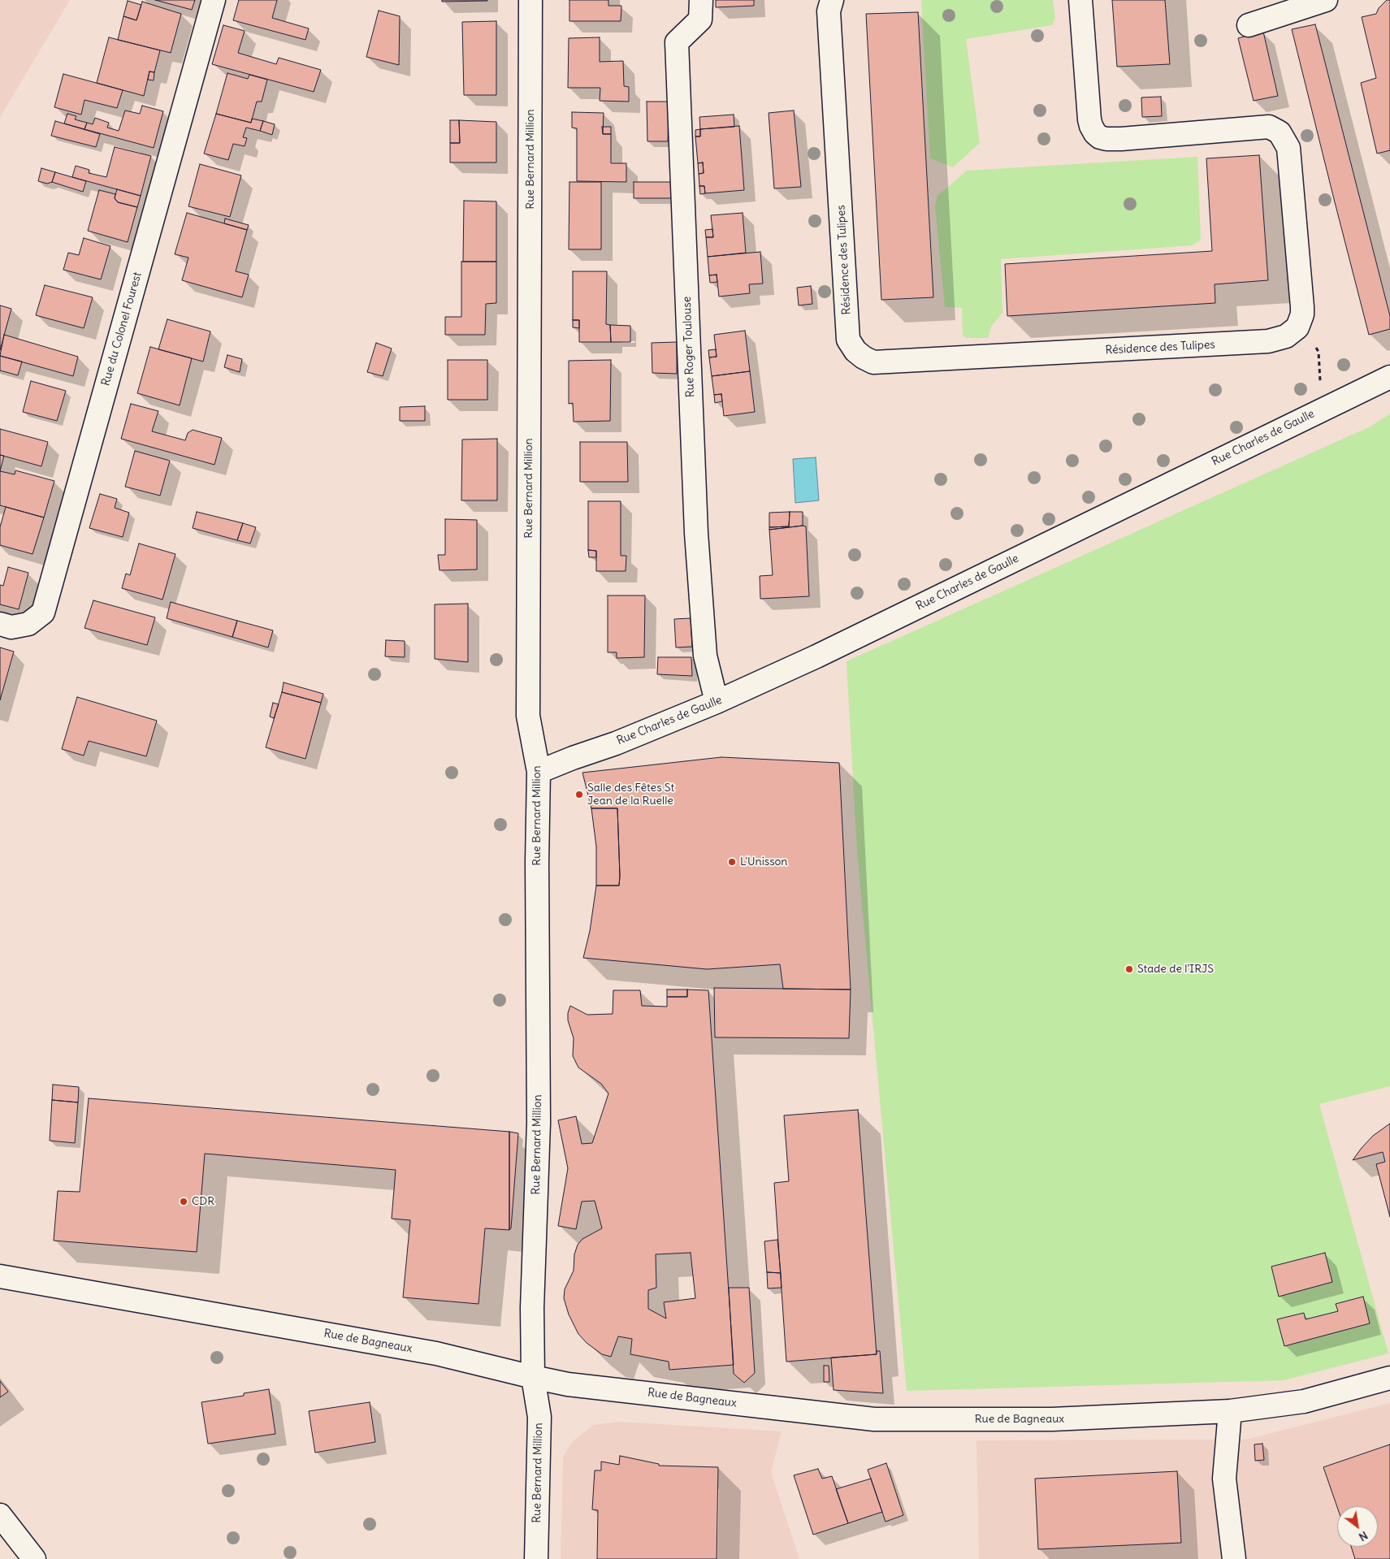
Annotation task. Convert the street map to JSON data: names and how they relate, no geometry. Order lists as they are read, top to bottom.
{
  "streets": {
    "street": [
      "Rue Bernard Million",
      "Résidence des Tulipes",
      "Rue du Colonel Fourest",
      "Rue Roger Toulouse",
      "Rue Charles de Gaulle",
      "Rue de Bagneaux"
    ]
  },
  "crossings": [
    ["Rue Bernard Million", "Rue Charles de Gaulle"],
    ["Rue Bernard Million", "Rue de Bagneaux"],
    ["Rue Roger Toulouse", "Rue Charles de Gaulle"]
  ],
  "places": [
    "Salle des Fêtes St Jean de la Ruelle",
    "L'Unisson",
    "Stade de l'IRJS",
    "CDR"
  ],
  "north": "bottom right"
}
